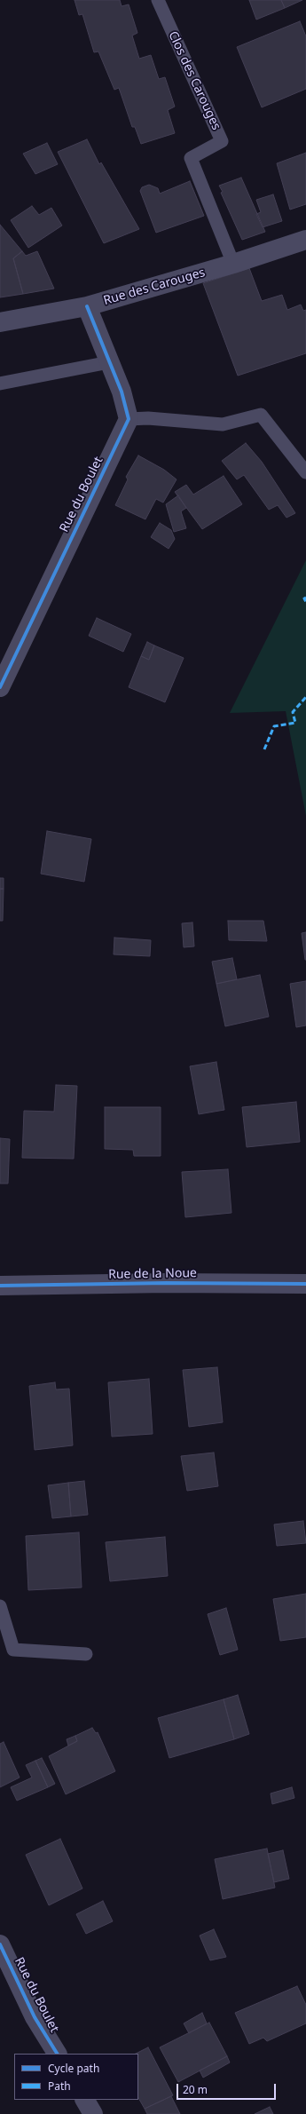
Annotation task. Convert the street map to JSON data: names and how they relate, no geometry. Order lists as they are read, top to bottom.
{
  "streets": {
    "street": ["Rue des Carouges", "Rue du Boulet", "Rue de la Noue"],
    "lane": ["Clos des Carouges"]
  },
  "crossings": [
    ["Clos des Carouges", "Rue des Carouges"]
  ],
  "legend": ["Cycle path", "Path"],
  "scale_bar": "20 m"
}
